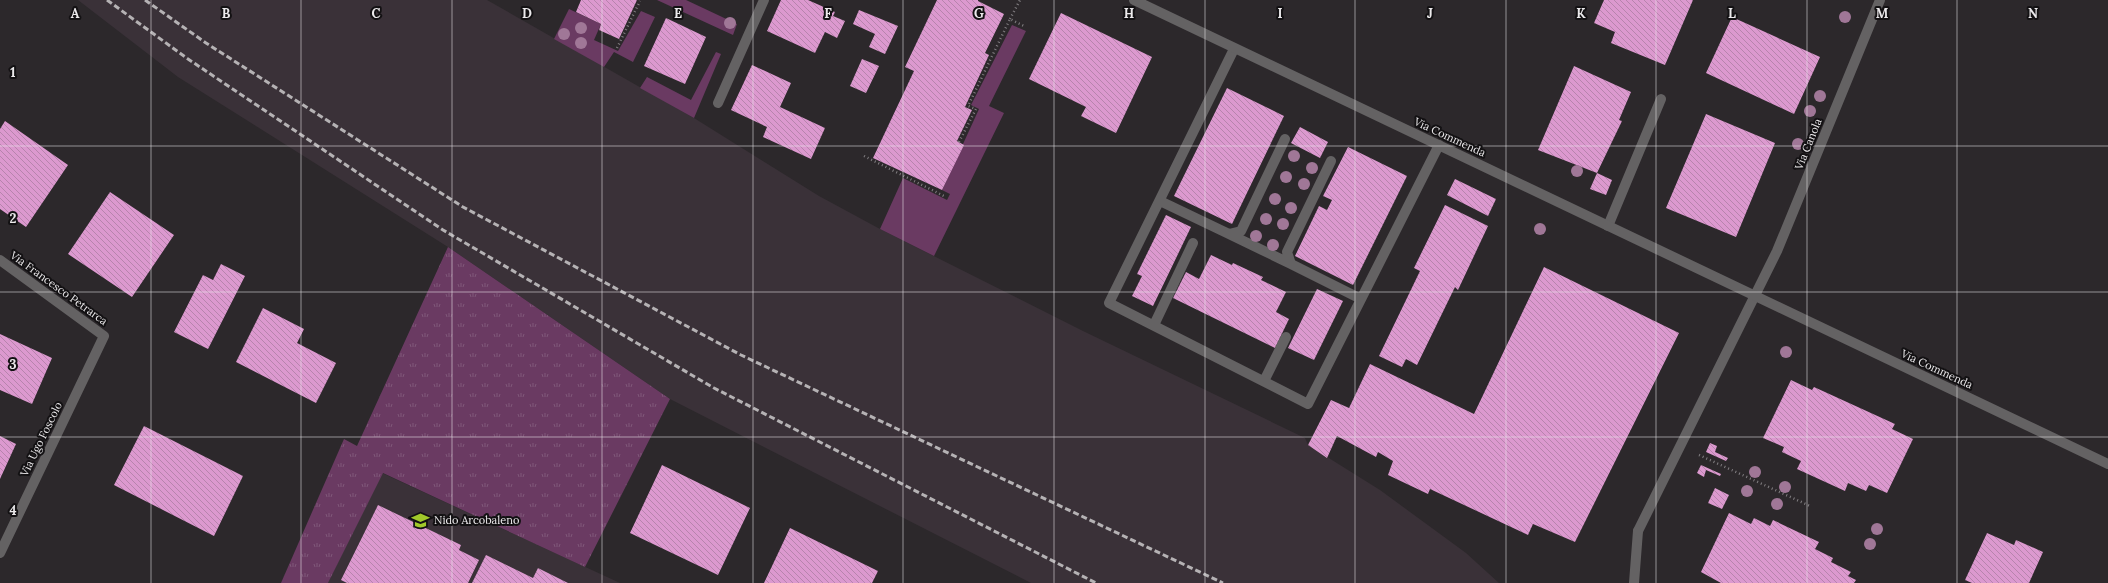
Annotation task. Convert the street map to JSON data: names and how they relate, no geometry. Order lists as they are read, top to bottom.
{
  "streets": {
    "street": [
      "Via Commenda",
      "Via Canola",
      "Via Francesco Petrarca",
      "Via Ugo Foscolo"
    ]
  },
  "crossings": [
    ["Via Commenda", "Via Canola"],
    ["Via Francesco Petrarca", "Via Ugo Foscolo"]
  ],
  "places": {
    "school or university": ["Nido Arcobaleno"]
  },
  "grid": {
    "columns": [
      "A",
      "B",
      "C",
      "D",
      "E",
      "F",
      "G",
      "H",
      "I",
      "J",
      "K",
      "L",
      "M",
      "N"
    ],
    "rows": [
      "1",
      "2",
      "3",
      "4"
    ]
  }
}
